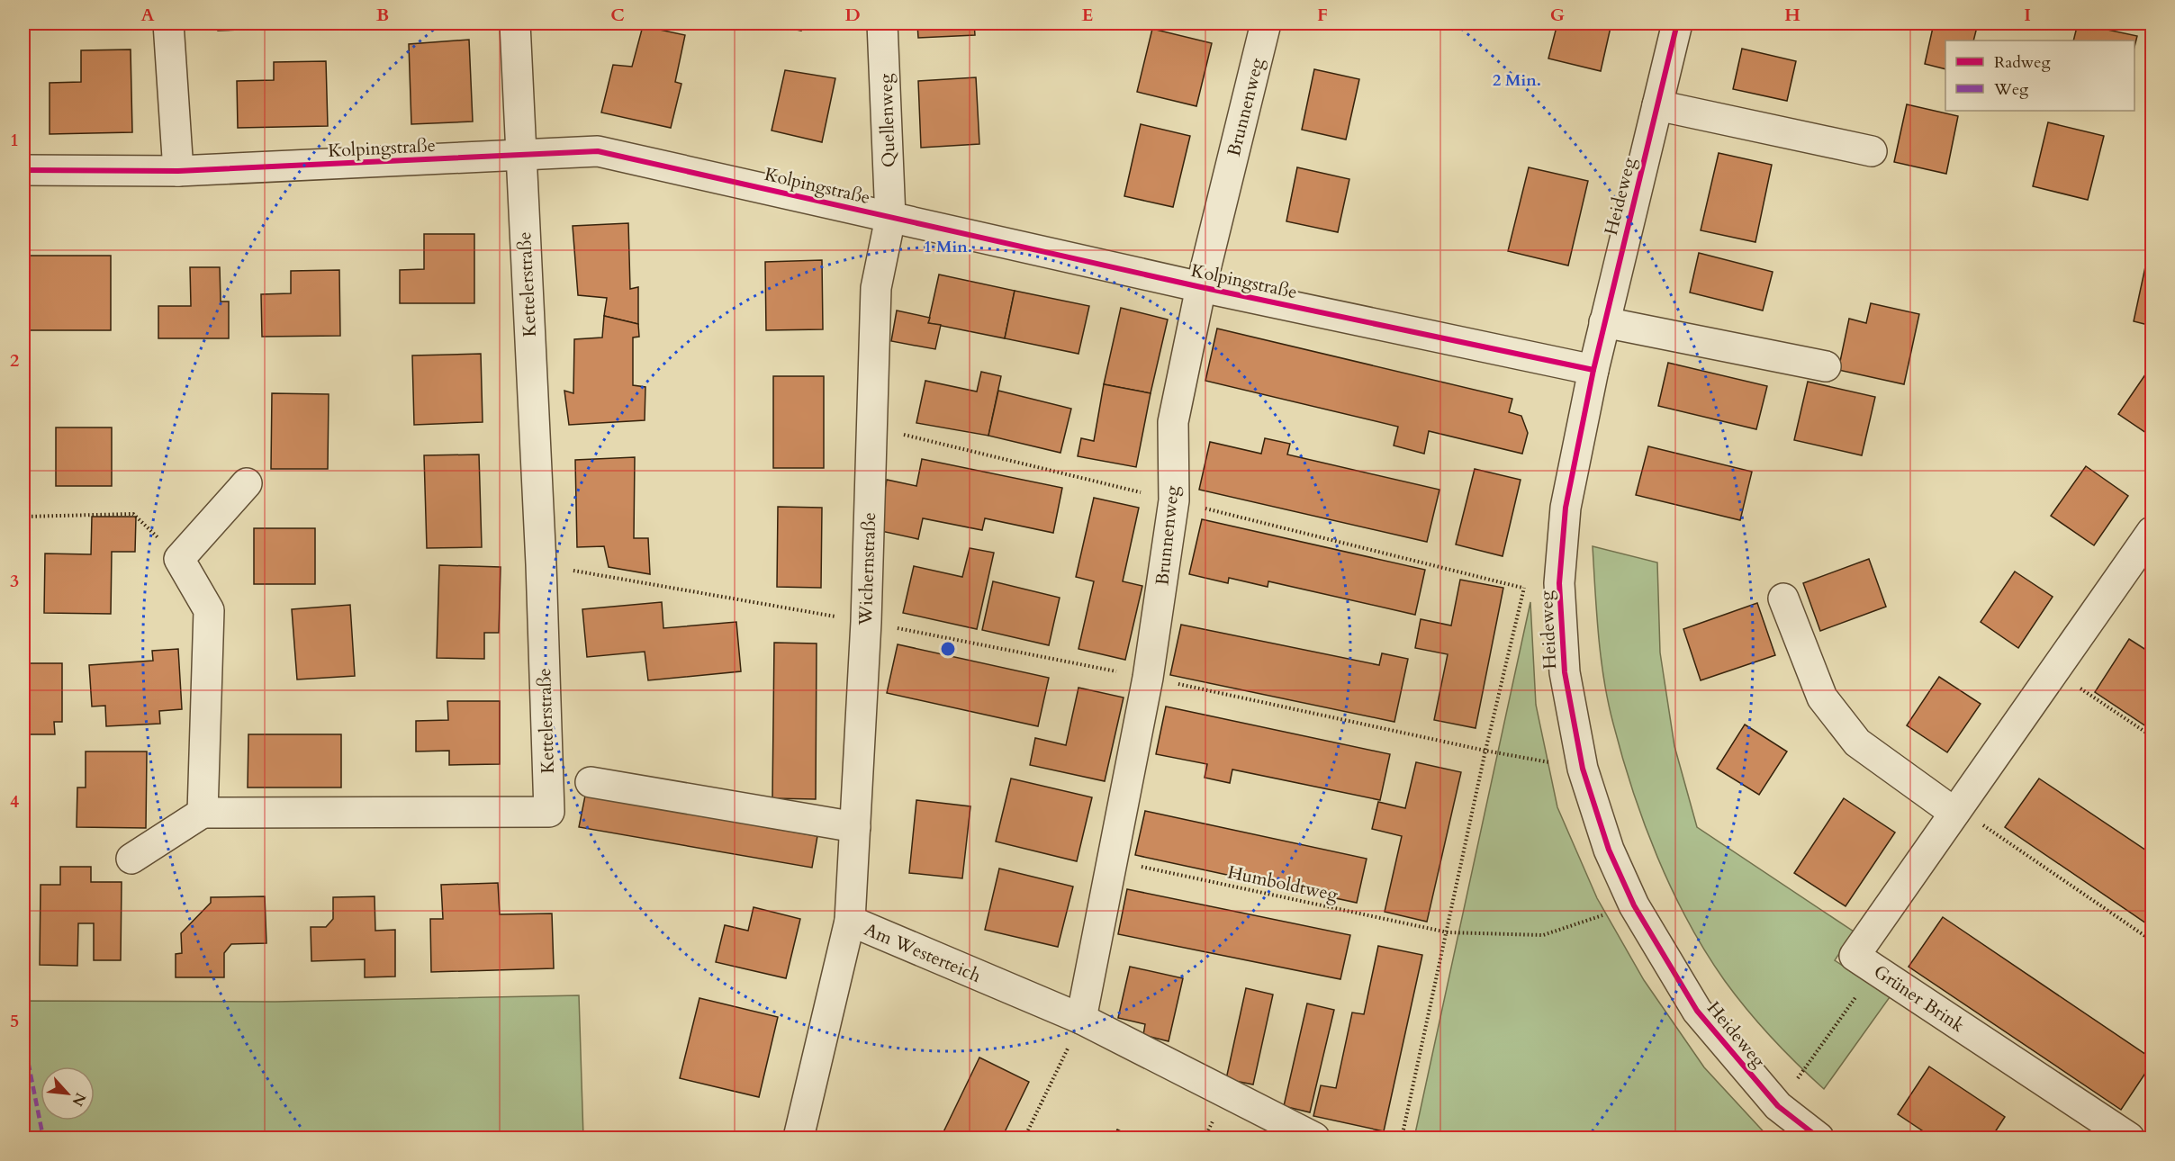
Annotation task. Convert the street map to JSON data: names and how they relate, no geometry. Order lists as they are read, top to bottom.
{
  "streets": {
    "street": [
      "Brunnenweg",
      "Quellenweg",
      "Kolpingstraße",
      "Heideweg",
      "Kettelerstraße",
      "Wichernstraße",
      "Am Westerteich",
      "Grüner Brink"
    ],
    "path": ["Humboldtweg"]
  },
  "crossings": [
    ["Brunnenweg", "Kolpingstraße"],
    ["Brunnenweg", "Humboldtweg"],
    ["Brunnenweg", "Am Westerteich"],
    ["Quellenweg", "Kolpingstraße"],
    ["Quellenweg", "Wichernstraße"],
    ["Kolpingstraße", "Heideweg"],
    ["Kolpingstraße", "Kettelerstraße"],
    ["Kolpingstraße", "Wichernstraße"],
    ["Heideweg", "Humboldtweg"],
    ["Wichernstraße", "Am Westerteich"]
  ],
  "legend": ["Radweg", "Weg"],
  "north": "bottom right",
  "grid": {
    "columns": [
      "A",
      "B",
      "C",
      "D",
      "E",
      "F",
      "G",
      "H",
      "I"
    ],
    "rows": [
      "1",
      "2",
      "3",
      "4",
      "5"
    ]
  },
  "rings": ["2 Min.", "1 Min."]
}
